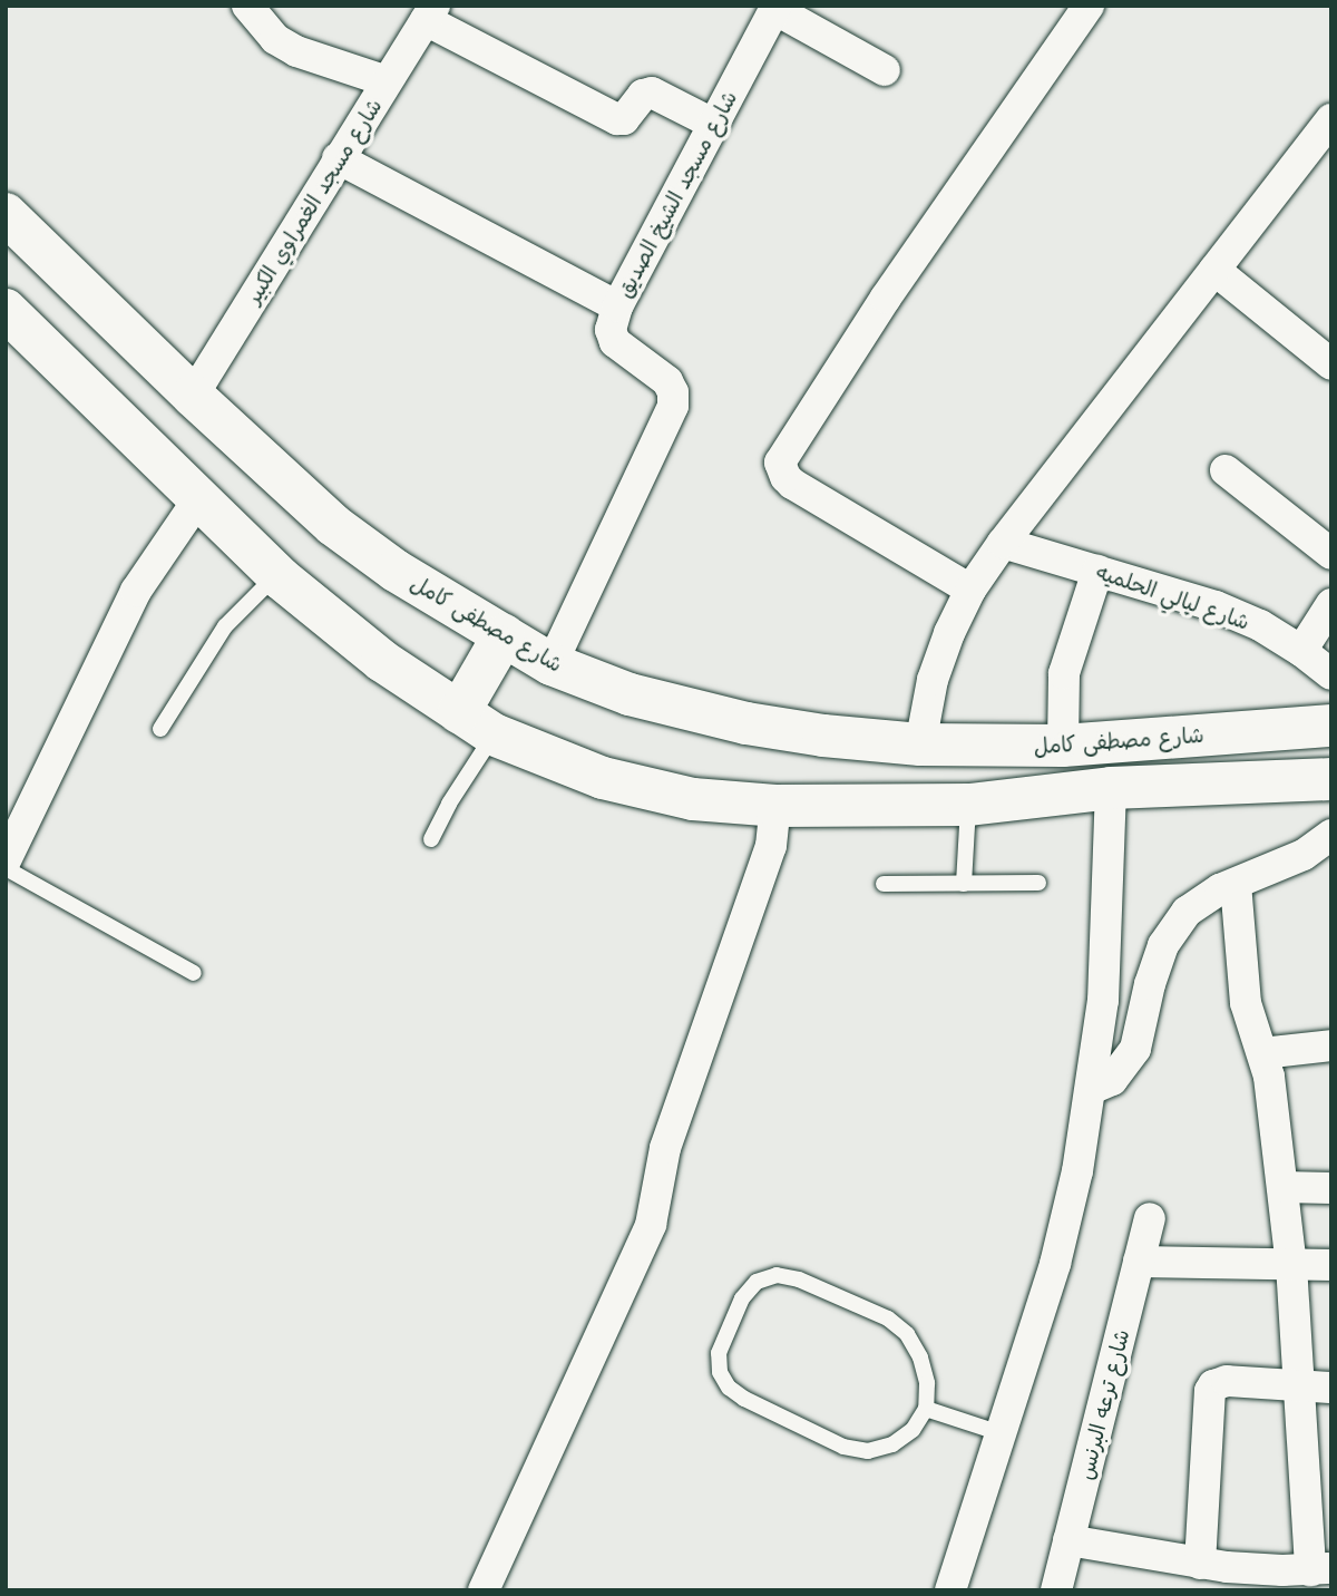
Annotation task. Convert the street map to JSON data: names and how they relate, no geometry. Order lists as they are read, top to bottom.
{
  "streets": {
    "main road": ["شارع مصطفى كامل"],
    "street": [
      "شارع مسجد الشيخ الصديق",
      "شارع مسجد الغمراوي الكبير",
      "شارع ليالي الحلميه",
      "شارع ترعه البرنس"
    ]
  },
  "crossings": [
    ["شارع مسجد الشيخ الصديق", "شارع مصطفى كامل"],
    ["شارع مسجد الغمراوي الكبير", "شارع مصطفى كامل"]
  ]
}
